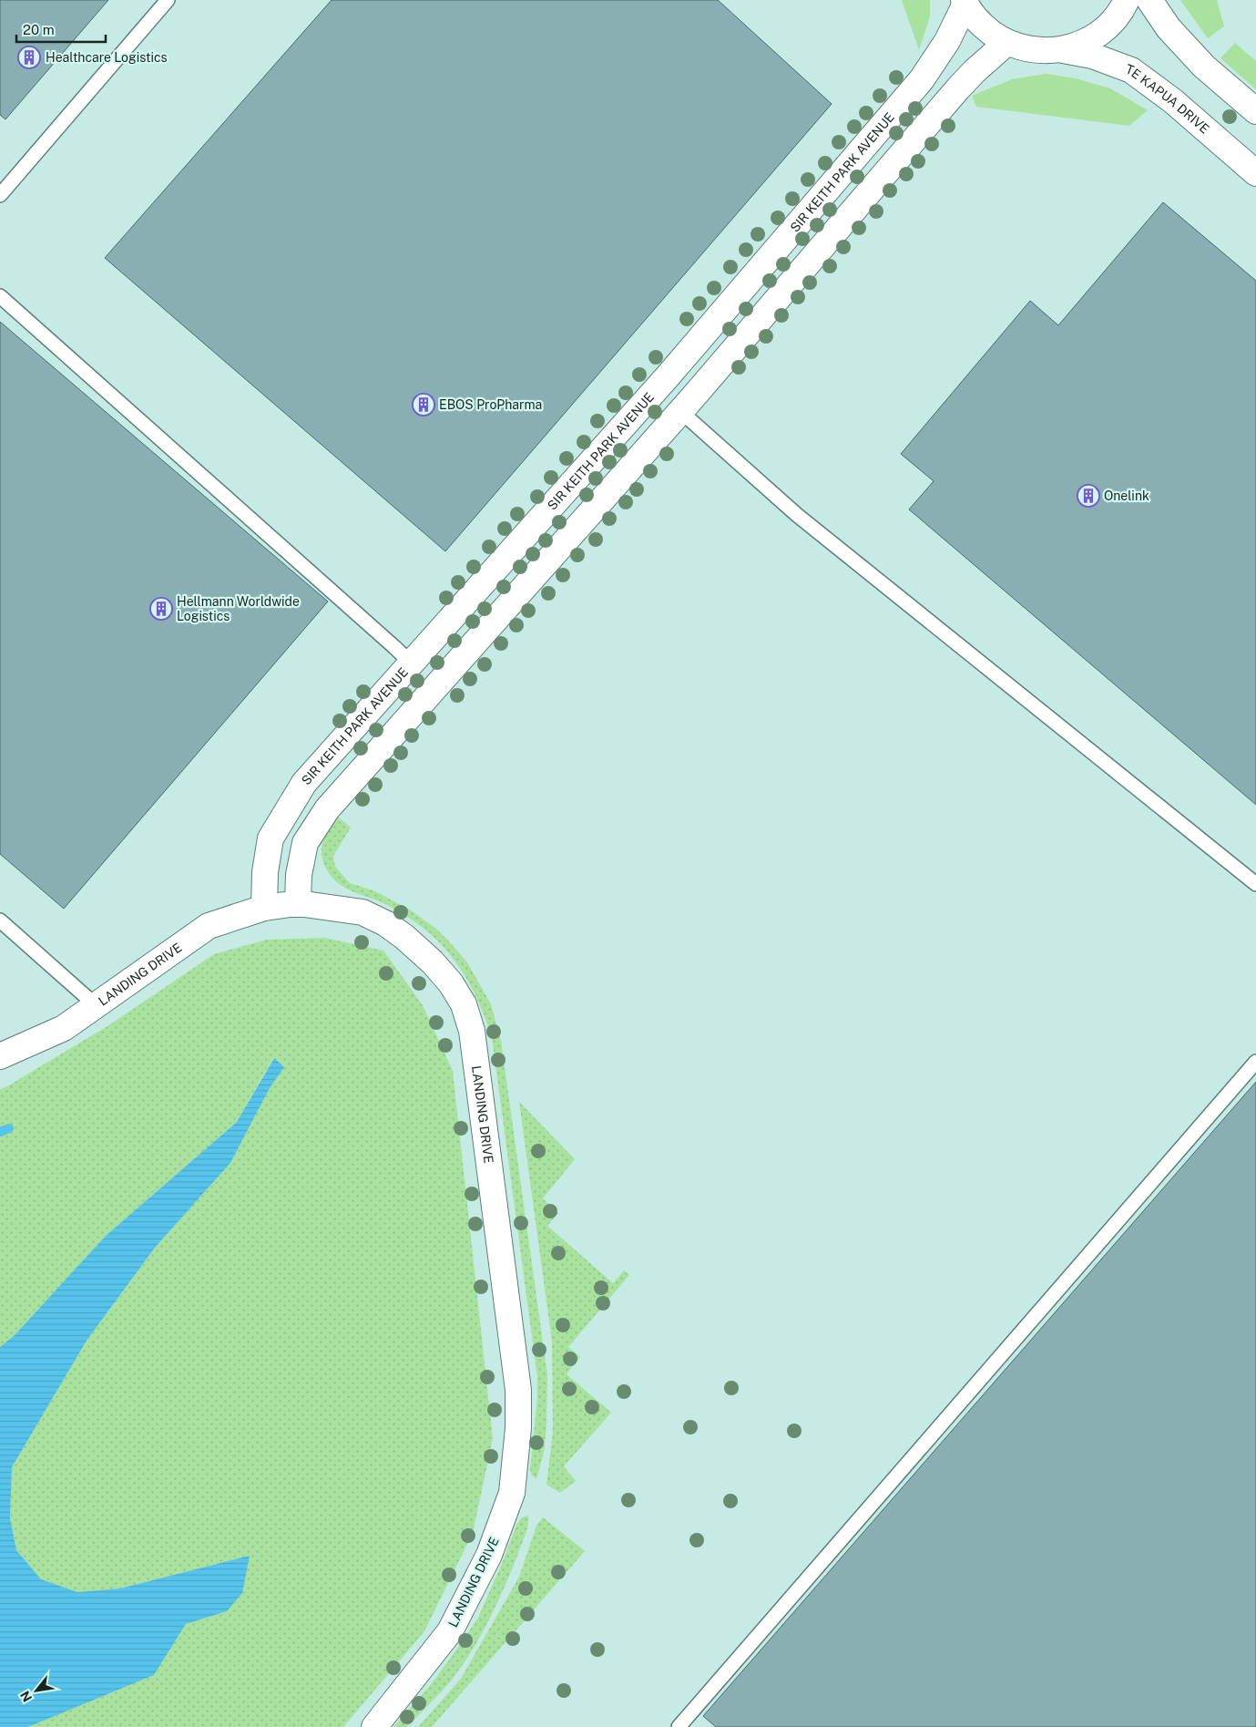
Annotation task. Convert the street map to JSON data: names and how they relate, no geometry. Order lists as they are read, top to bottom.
{
  "streets": {
    "street": ["TE KAPUA DRIVE", "SIR KEITH PARK AVENUE", "LANDING DRIVE"]
  },
  "crossings": [
    ["SIR KEITH PARK AVENUE", "LANDING DRIVE"]
  ],
  "places": {
    "building": [
      "Healthcare Logistics",
      "EBOS ProPharma",
      "Onelink",
      "Hellmann Worldwide Logistics"
    ]
  },
  "scale_bar": "20 m",
  "north": "bottom left"
}
